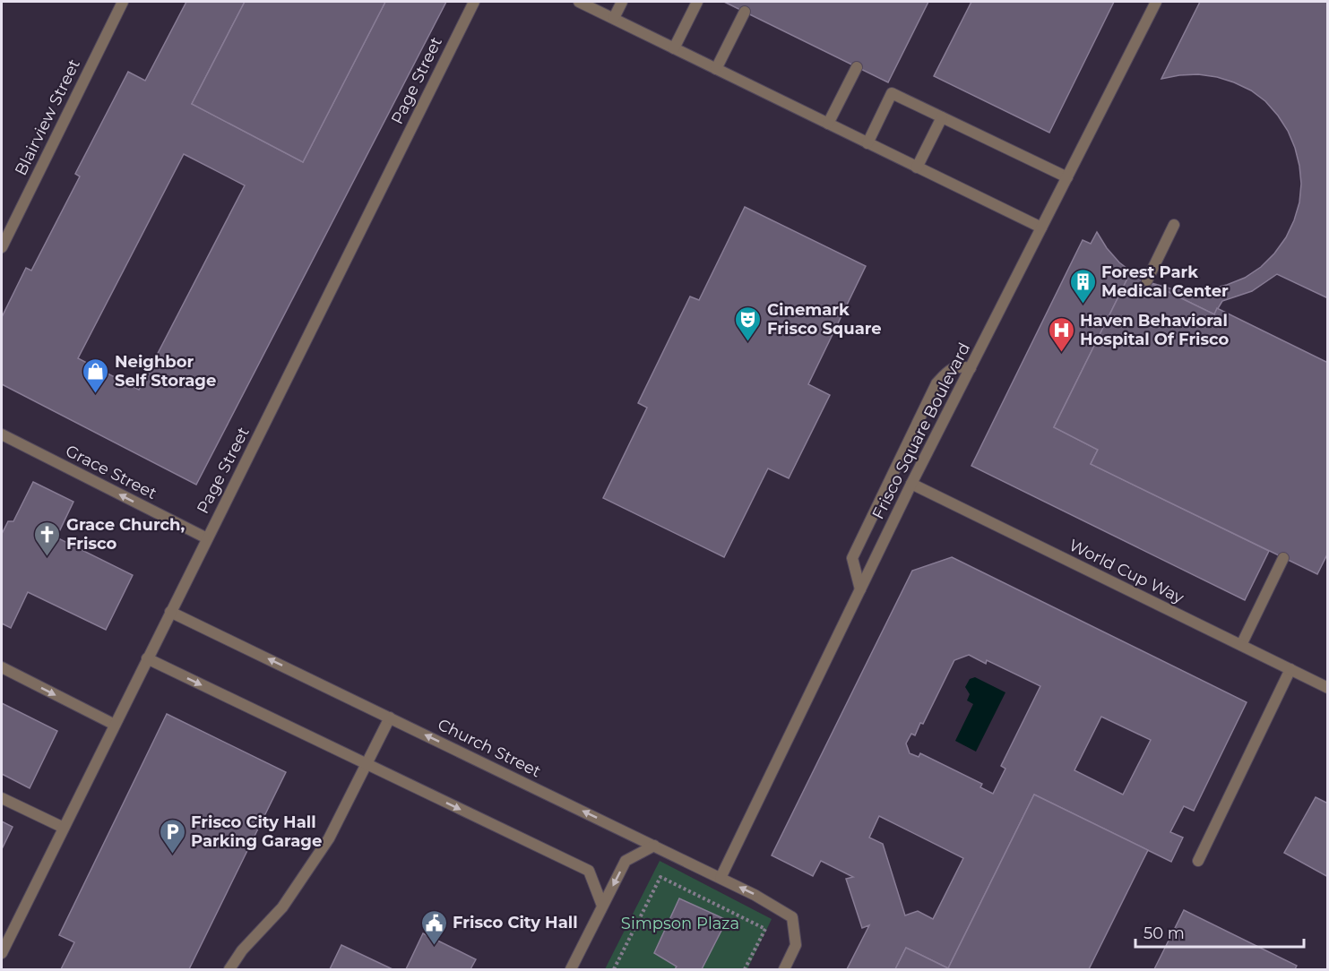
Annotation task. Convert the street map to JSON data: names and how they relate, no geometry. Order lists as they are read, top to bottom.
{
  "streets": {
    "street": [
      "Page Street",
      "Blairview Street",
      "Frisco Square Boulevard",
      "Grace Street",
      "World Cup Way",
      "Church Street"
    ]
  },
  "crossings": [
    ["Page Street", "Grace Street"],
    ["Page Street", "Church Street"],
    ["Frisco Square Boulevard", "World Cup Way"],
    ["Frisco Square Boulevard", "Church Street"]
  ],
  "one_way": ["Grace Street"],
  "parks": ["Simpson Plaza"],
  "places": {
    "building": ["Forest Park Medical Center"],
    "theatre": ["Cinemark Frisco Square"],
    "hospital": ["Haven Behavioral Hospital Of Frisco"],
    "shop": ["Neighbor Self Storage"],
    "church": ["Grace Church, Frisco"],
    "parking": ["Frisco City Hall Parking Garage"],
    "public building": ["Frisco City Hall"]
  },
  "scale_bar": "50 m"
}
